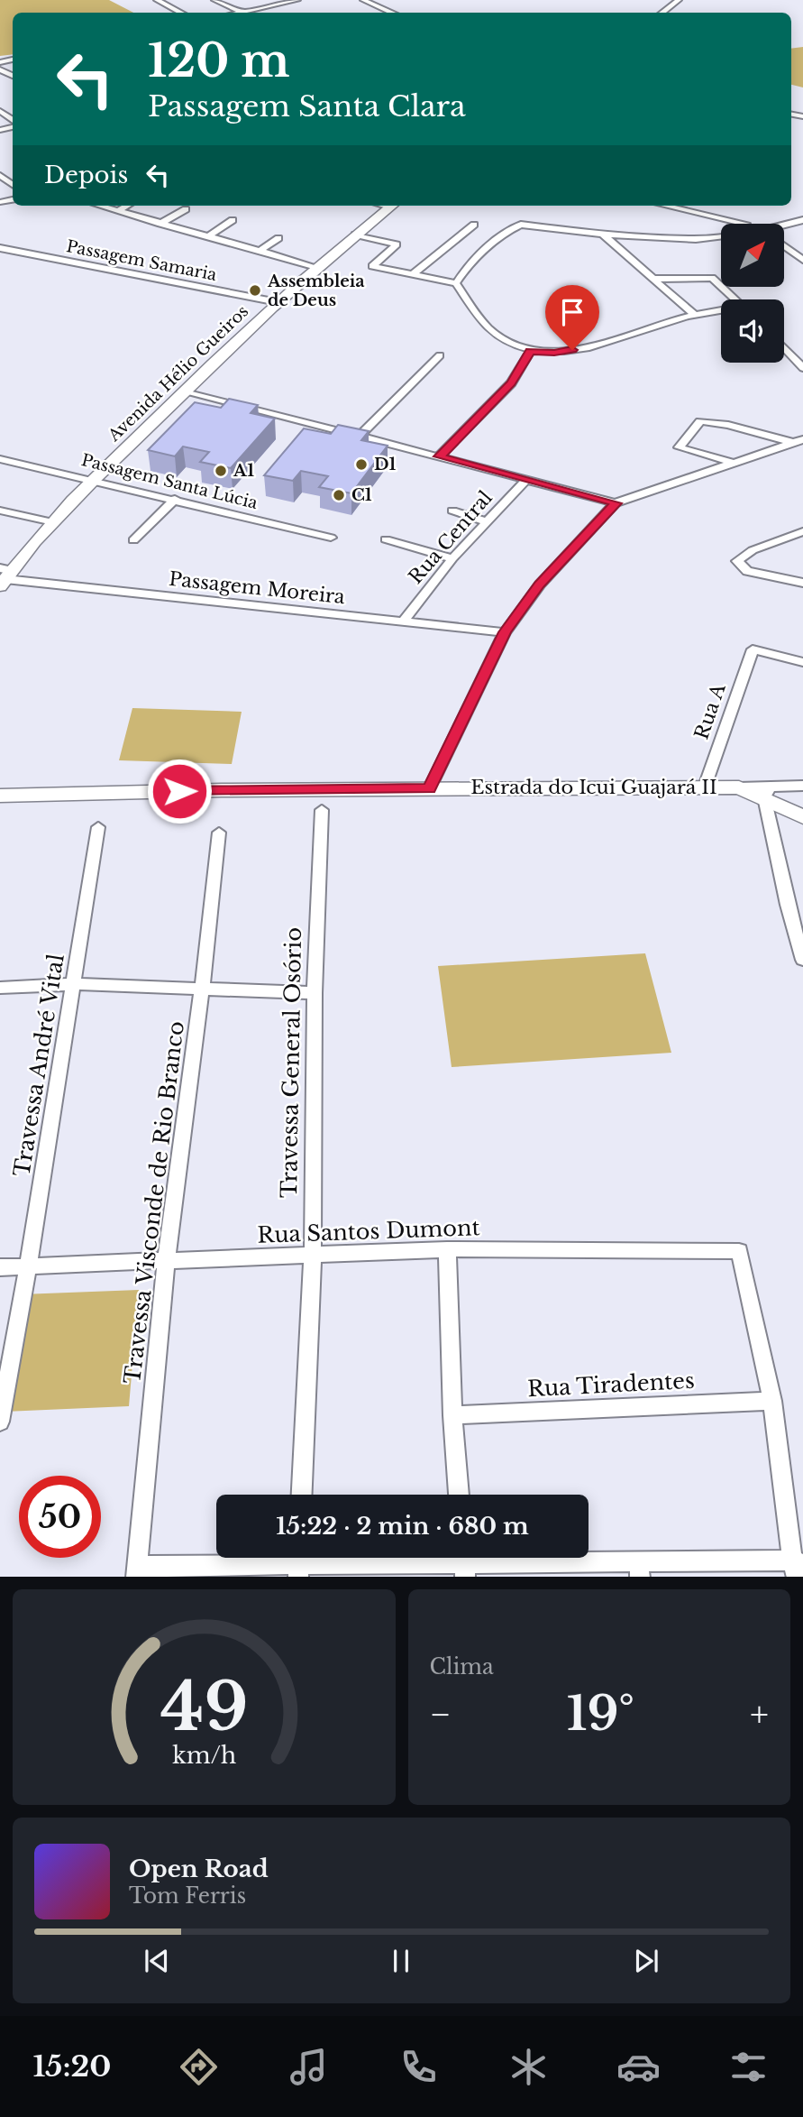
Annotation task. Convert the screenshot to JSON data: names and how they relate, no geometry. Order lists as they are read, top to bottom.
{
  "streets": {
    "main road": ["Avenida Hélio Gueiros", "Estrada do Icui Guajará II"],
    "street": [
      "Passagem Samaria",
      "Passagem Santa Lúcia",
      "Rua Central",
      "Passagem Moreira",
      "Rua A",
      "Travessa General Osório",
      "Travessa André Vital",
      "Travessa Visconde de Rio Branco",
      "Rua Santos Dumont",
      "Rua Tiradentes"
    ]
  },
  "crossings": [
    ["Passagem Samaria", "Avenida Hélio Gueiros"],
    ["Avenida Hélio Gueiros", "Passagem Santa Lúcia"],
    ["Avenida Hélio Gueiros", "Passagem Moreira"],
    ["Rua Central", "Passagem Moreira"],
    ["Rua A", "Estrada do Icui Guajará II"],
    ["Travessa General Osório", "Rua Santos Dumont"],
    ["Travessa André Vital", "Rua Santos Dumont"],
    ["Travessa Visconde de Rio Branco", "Rua Santos Dumont"],
    ["Rua Santos Dumont", "Rua Tiradentes"]
  ],
  "places": [
    "Assembleia de Deus",
    "D1",
    "A1",
    "C1"
  ],
  "north": "top right",
  "page": {
    "turn": ["120 m", "Passagem Santa Clara"],
    "then": "Depois",
    "limit": "50",
    "trip": "15:22 · 2 min · 680 m",
    "tile": "Clima",
    "heat": ["−", "19°", "+"],
    "song": ["Open Road", "Tom Ferris"],
    "tabs": "15:20",
    "gauge": ["49", "km/h"]
  }
}
